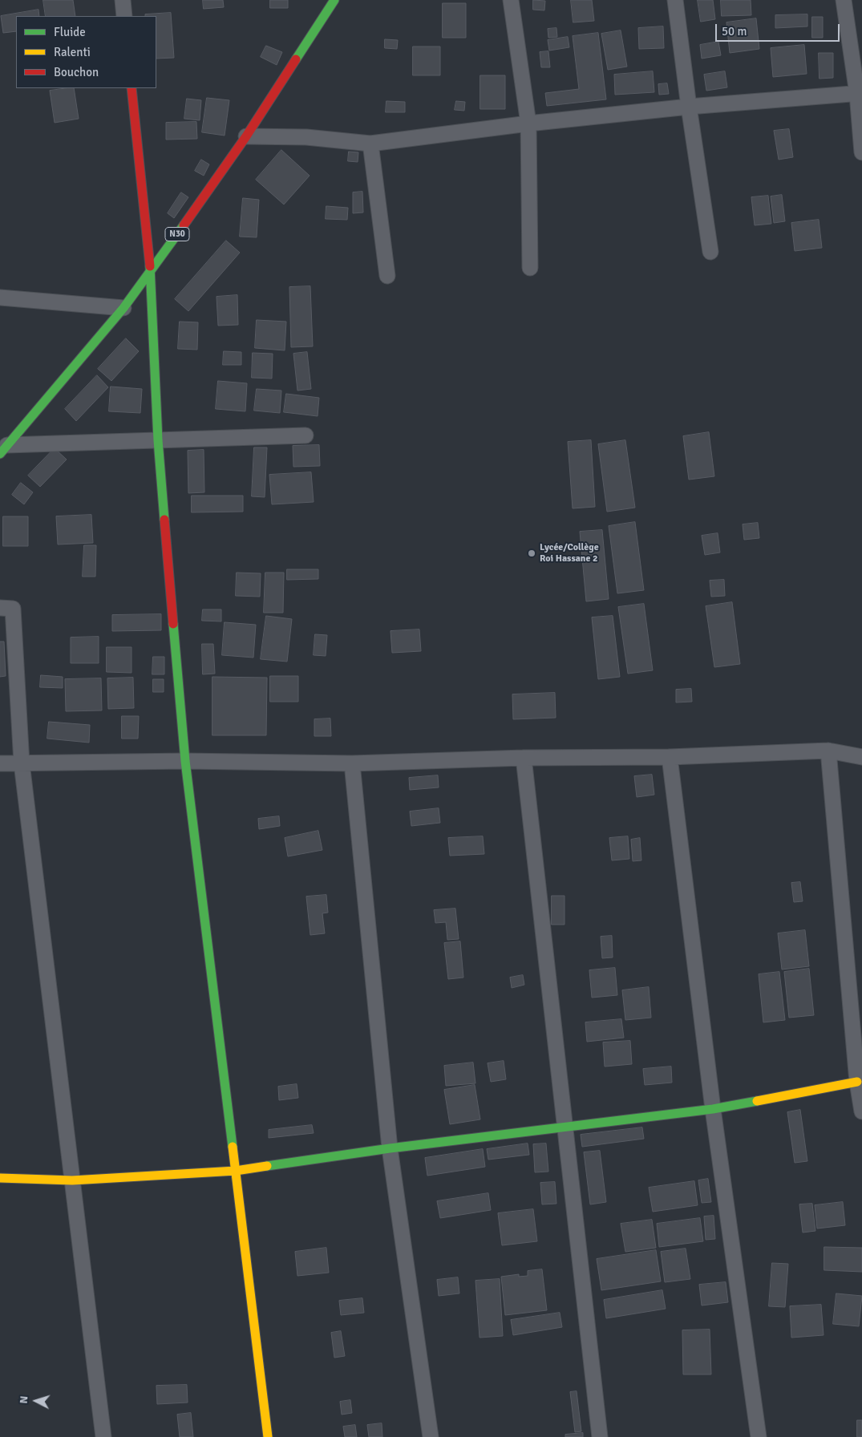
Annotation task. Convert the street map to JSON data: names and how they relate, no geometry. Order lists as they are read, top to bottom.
{
  "streets": {
    "street": ["N30"]
  },
  "places": ["Lycée/Collège Roi Hassane 2"],
  "legend": ["Fluide", "Ralenti", "Bouchon"],
  "scale_bar": "50 m",
  "north": "left"
}
